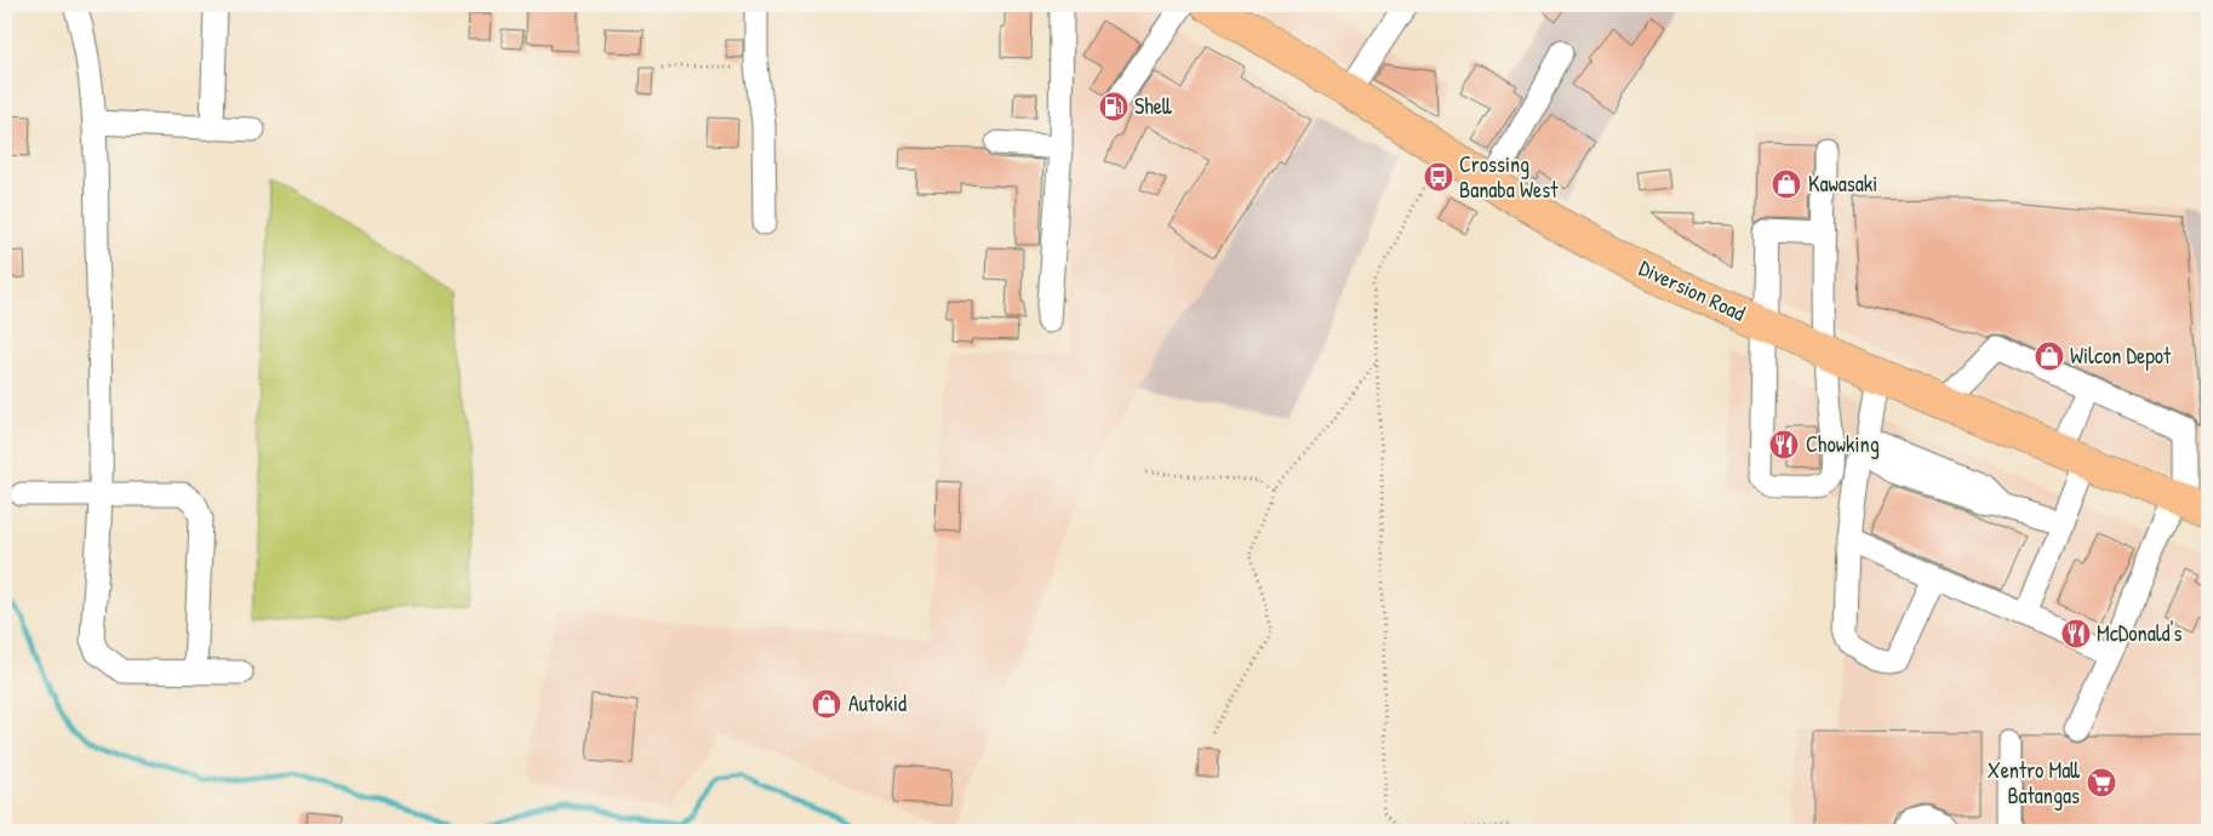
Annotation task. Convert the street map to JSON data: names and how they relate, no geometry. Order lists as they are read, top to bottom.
{
  "streets": {
    "highway": ["Diversion Road"]
  },
  "places": {
    "fuel station": ["Shell"],
    "bus stop": ["Crossing Banaba West"],
    "shop": ["Kawasaki", "Wilcon Depot", "Autokid"],
    "restaurant": ["Chowking", "McDonald's"],
    "supermarket": ["Xentro Mall Batangas"]
  }
}
